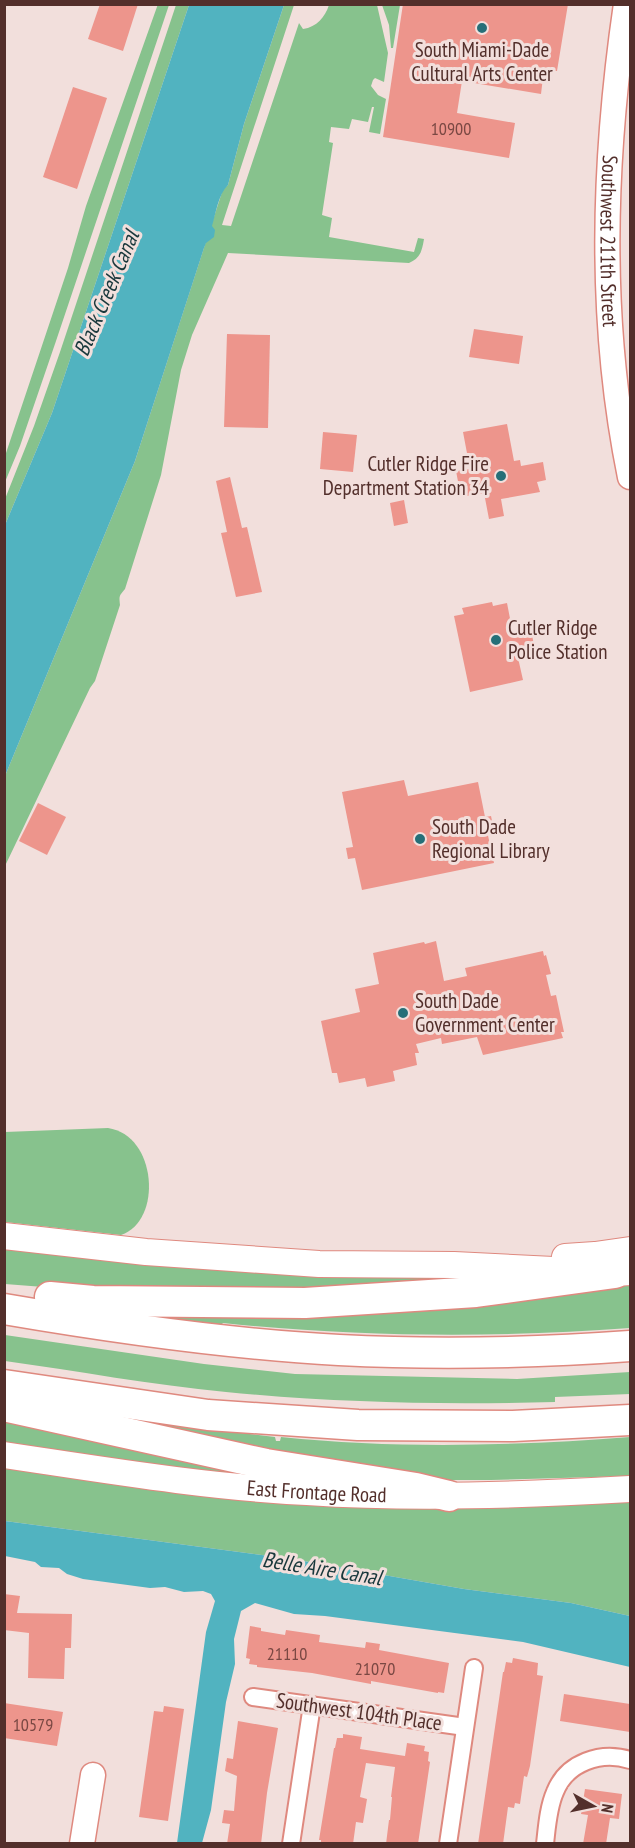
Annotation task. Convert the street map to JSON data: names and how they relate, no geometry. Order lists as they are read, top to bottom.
{
  "streets": {
    "main road": ["Southwest 211th Street", "East Frontage Road"],
    "street": ["Southwest 104th Place"]
  },
  "water": ["Black Creek Canal", "Belle Aire Canal"],
  "places": [
    "South Miami-Dade Cultural Arts Center",
    "Cutler Ridge Fire Department Station 34",
    "Cutler Ridge Police Station",
    "South Dade Regional Library",
    "South Dade Government Center"
  ],
  "house_numbers": [
    "10900",
    "21110",
    "21070",
    "10579"
  ],
  "north": "right"
}
